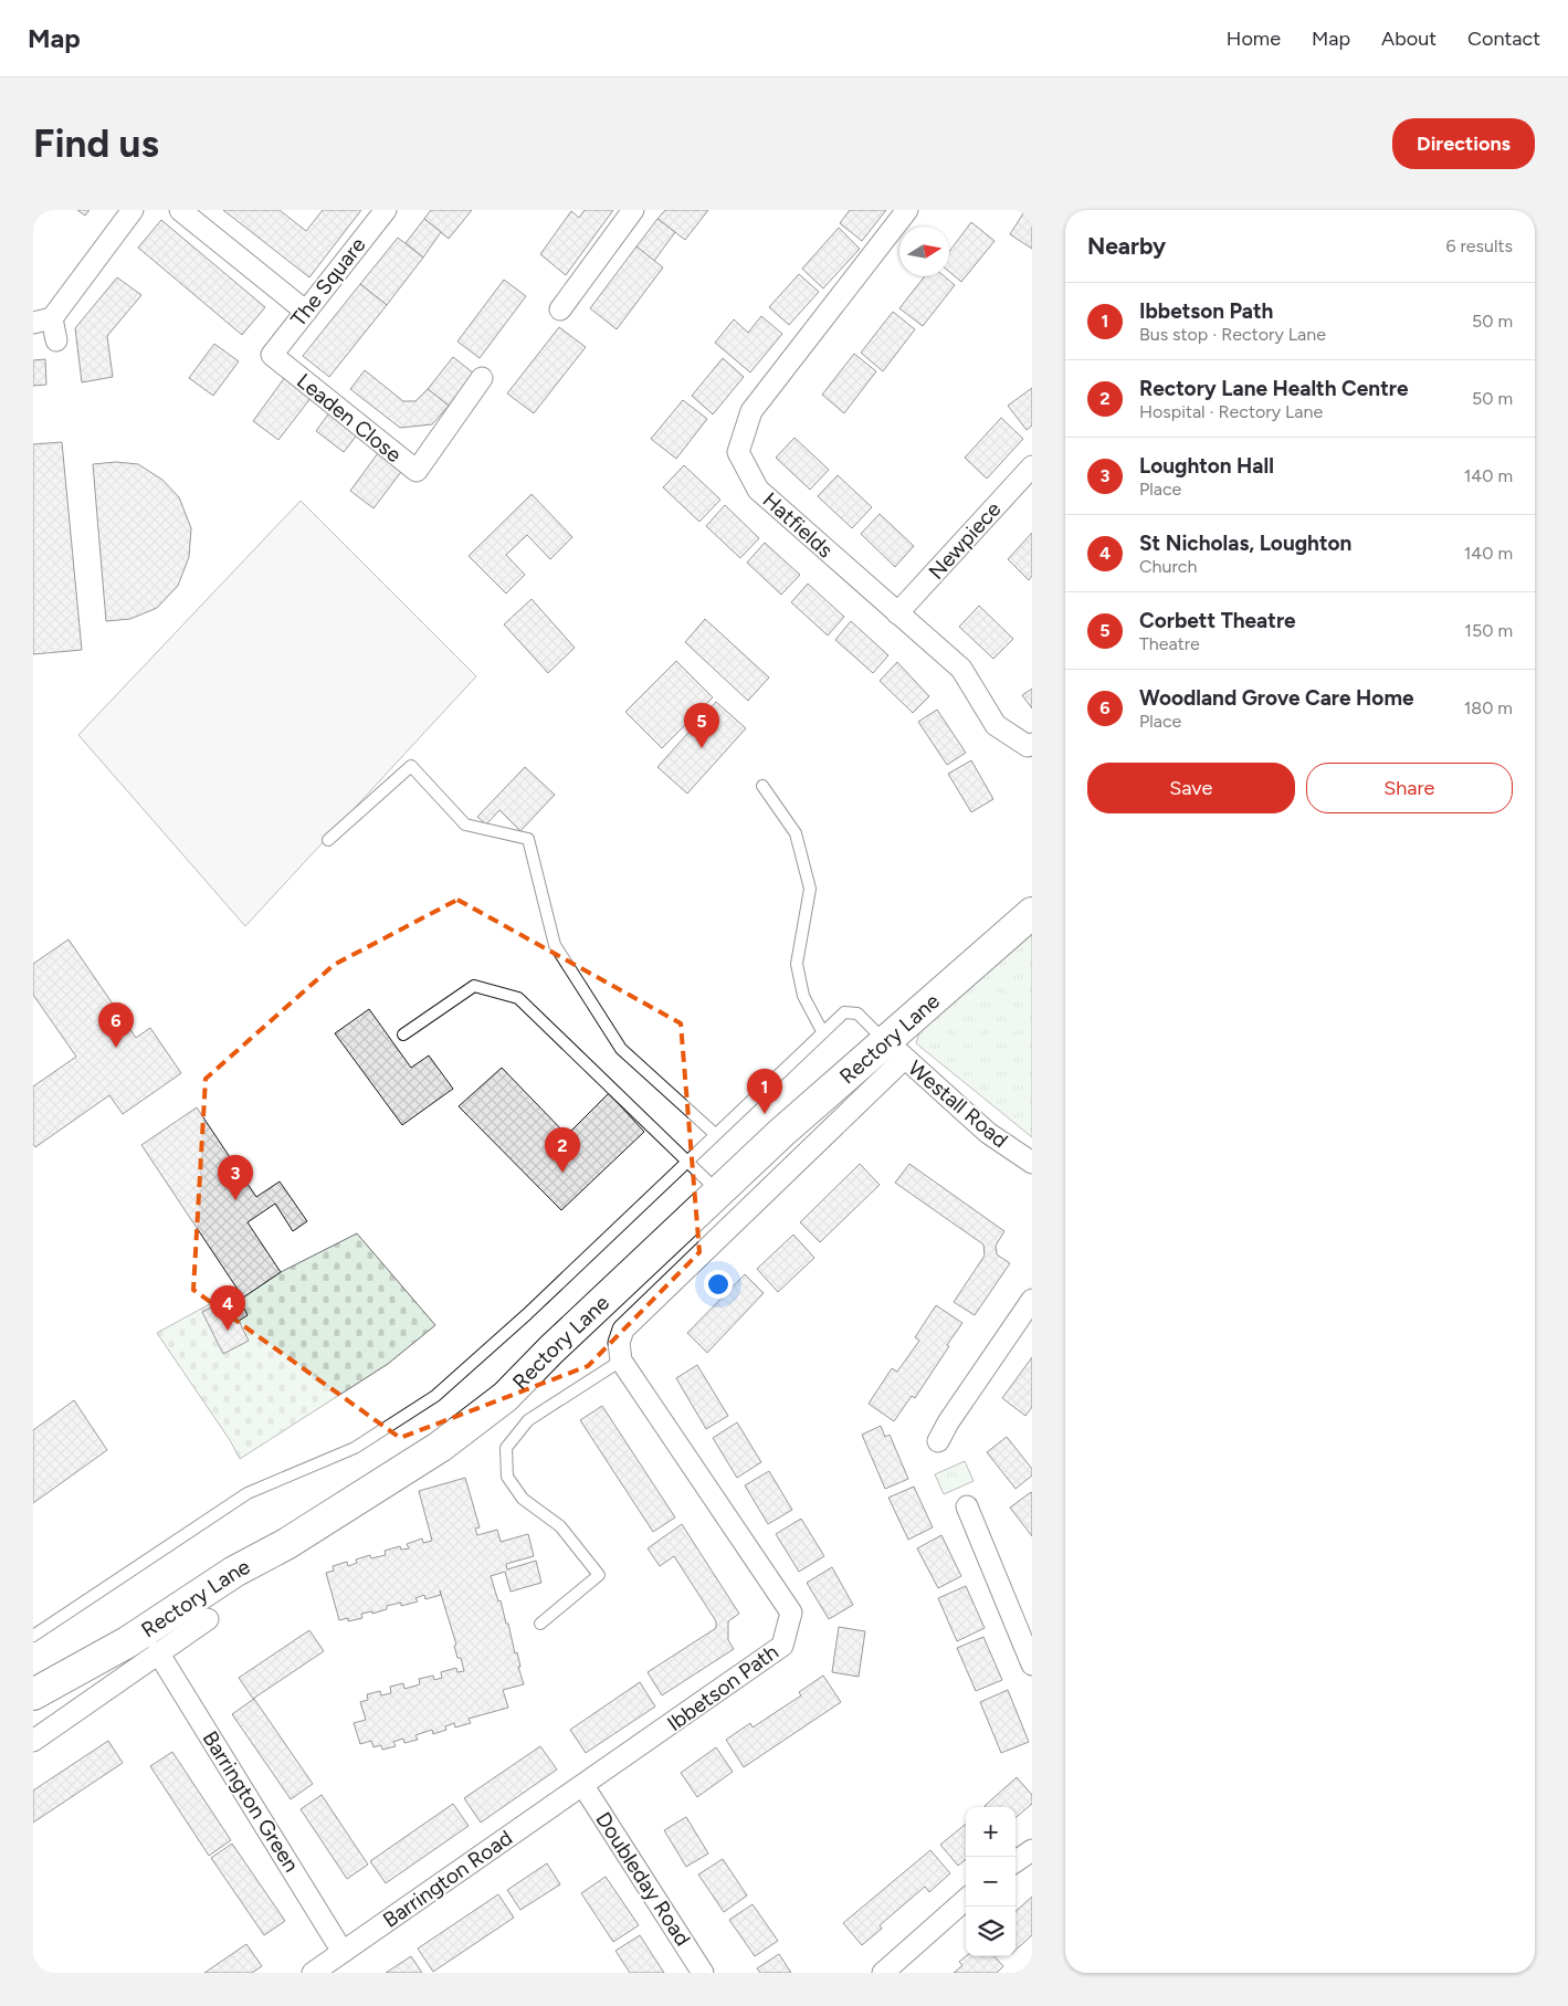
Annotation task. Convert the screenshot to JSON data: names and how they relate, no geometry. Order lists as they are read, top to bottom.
{
  "streets": {
    "main road": ["Rectory Lane"],
    "street": [
      "The Square",
      "Leaden Close",
      "Hatfields",
      "Newpiece",
      "Westall Road",
      "Ibbetson Path",
      "Barrington Green",
      "Barrington Road",
      "Doubleday Road"
    ]
  },
  "crossings": [
    ["The Square", "Leaden Close"],
    ["Hatfields", "Newpiece"],
    ["Rectory Lane", "Westall Road"],
    ["Ibbetson Path", "Barrington Road"],
    ["Ibbetson Path", "Doubleday Road"],
    ["Barrington Green", "Barrington Road"],
    ["Barrington Road", "Doubleday Road"]
  ],
  "north": "right",
  "page": {
    "header": "Map",
    "nav": [
      "Home",
      "Map",
      "About",
      "Contact"
    ],
    "buttons": [
      "Directions",
      ["Save", "Share"]
    ],
    "title": "Find us",
    "heading": ["Nearby", "6 results"],
    "list": [
      {
        "mark": "1",
        "name": "Ibbetson Path",
        "note": "Bus stop · Rectory Lane",
        "value": "50 m"
      },
      {
        "mark": "2",
        "name": "Rectory Lane Health Centre",
        "note": "Hospital · Rectory Lane",
        "value": "50 m"
      },
      {
        "mark": "3",
        "name": "Loughton Hall",
        "note": "Place",
        "value": "140 m"
      },
      {
        "mark": "4",
        "name": "St Nicholas, Loughton",
        "note": "Church",
        "value": "140 m"
      },
      {
        "mark": "5",
        "name": "Corbett Theatre",
        "note": "Theatre",
        "value": "150 m"
      },
      {
        "mark": "6",
        "name": "Woodland Grove Care Home",
        "note": "Place",
        "value": "180 m"
      }
    ],
    "pins": [
      "5",
      "6",
      "1",
      "2",
      "3",
      "4"
    ],
    "map_buttons": ["+", "−"]
  }
}
